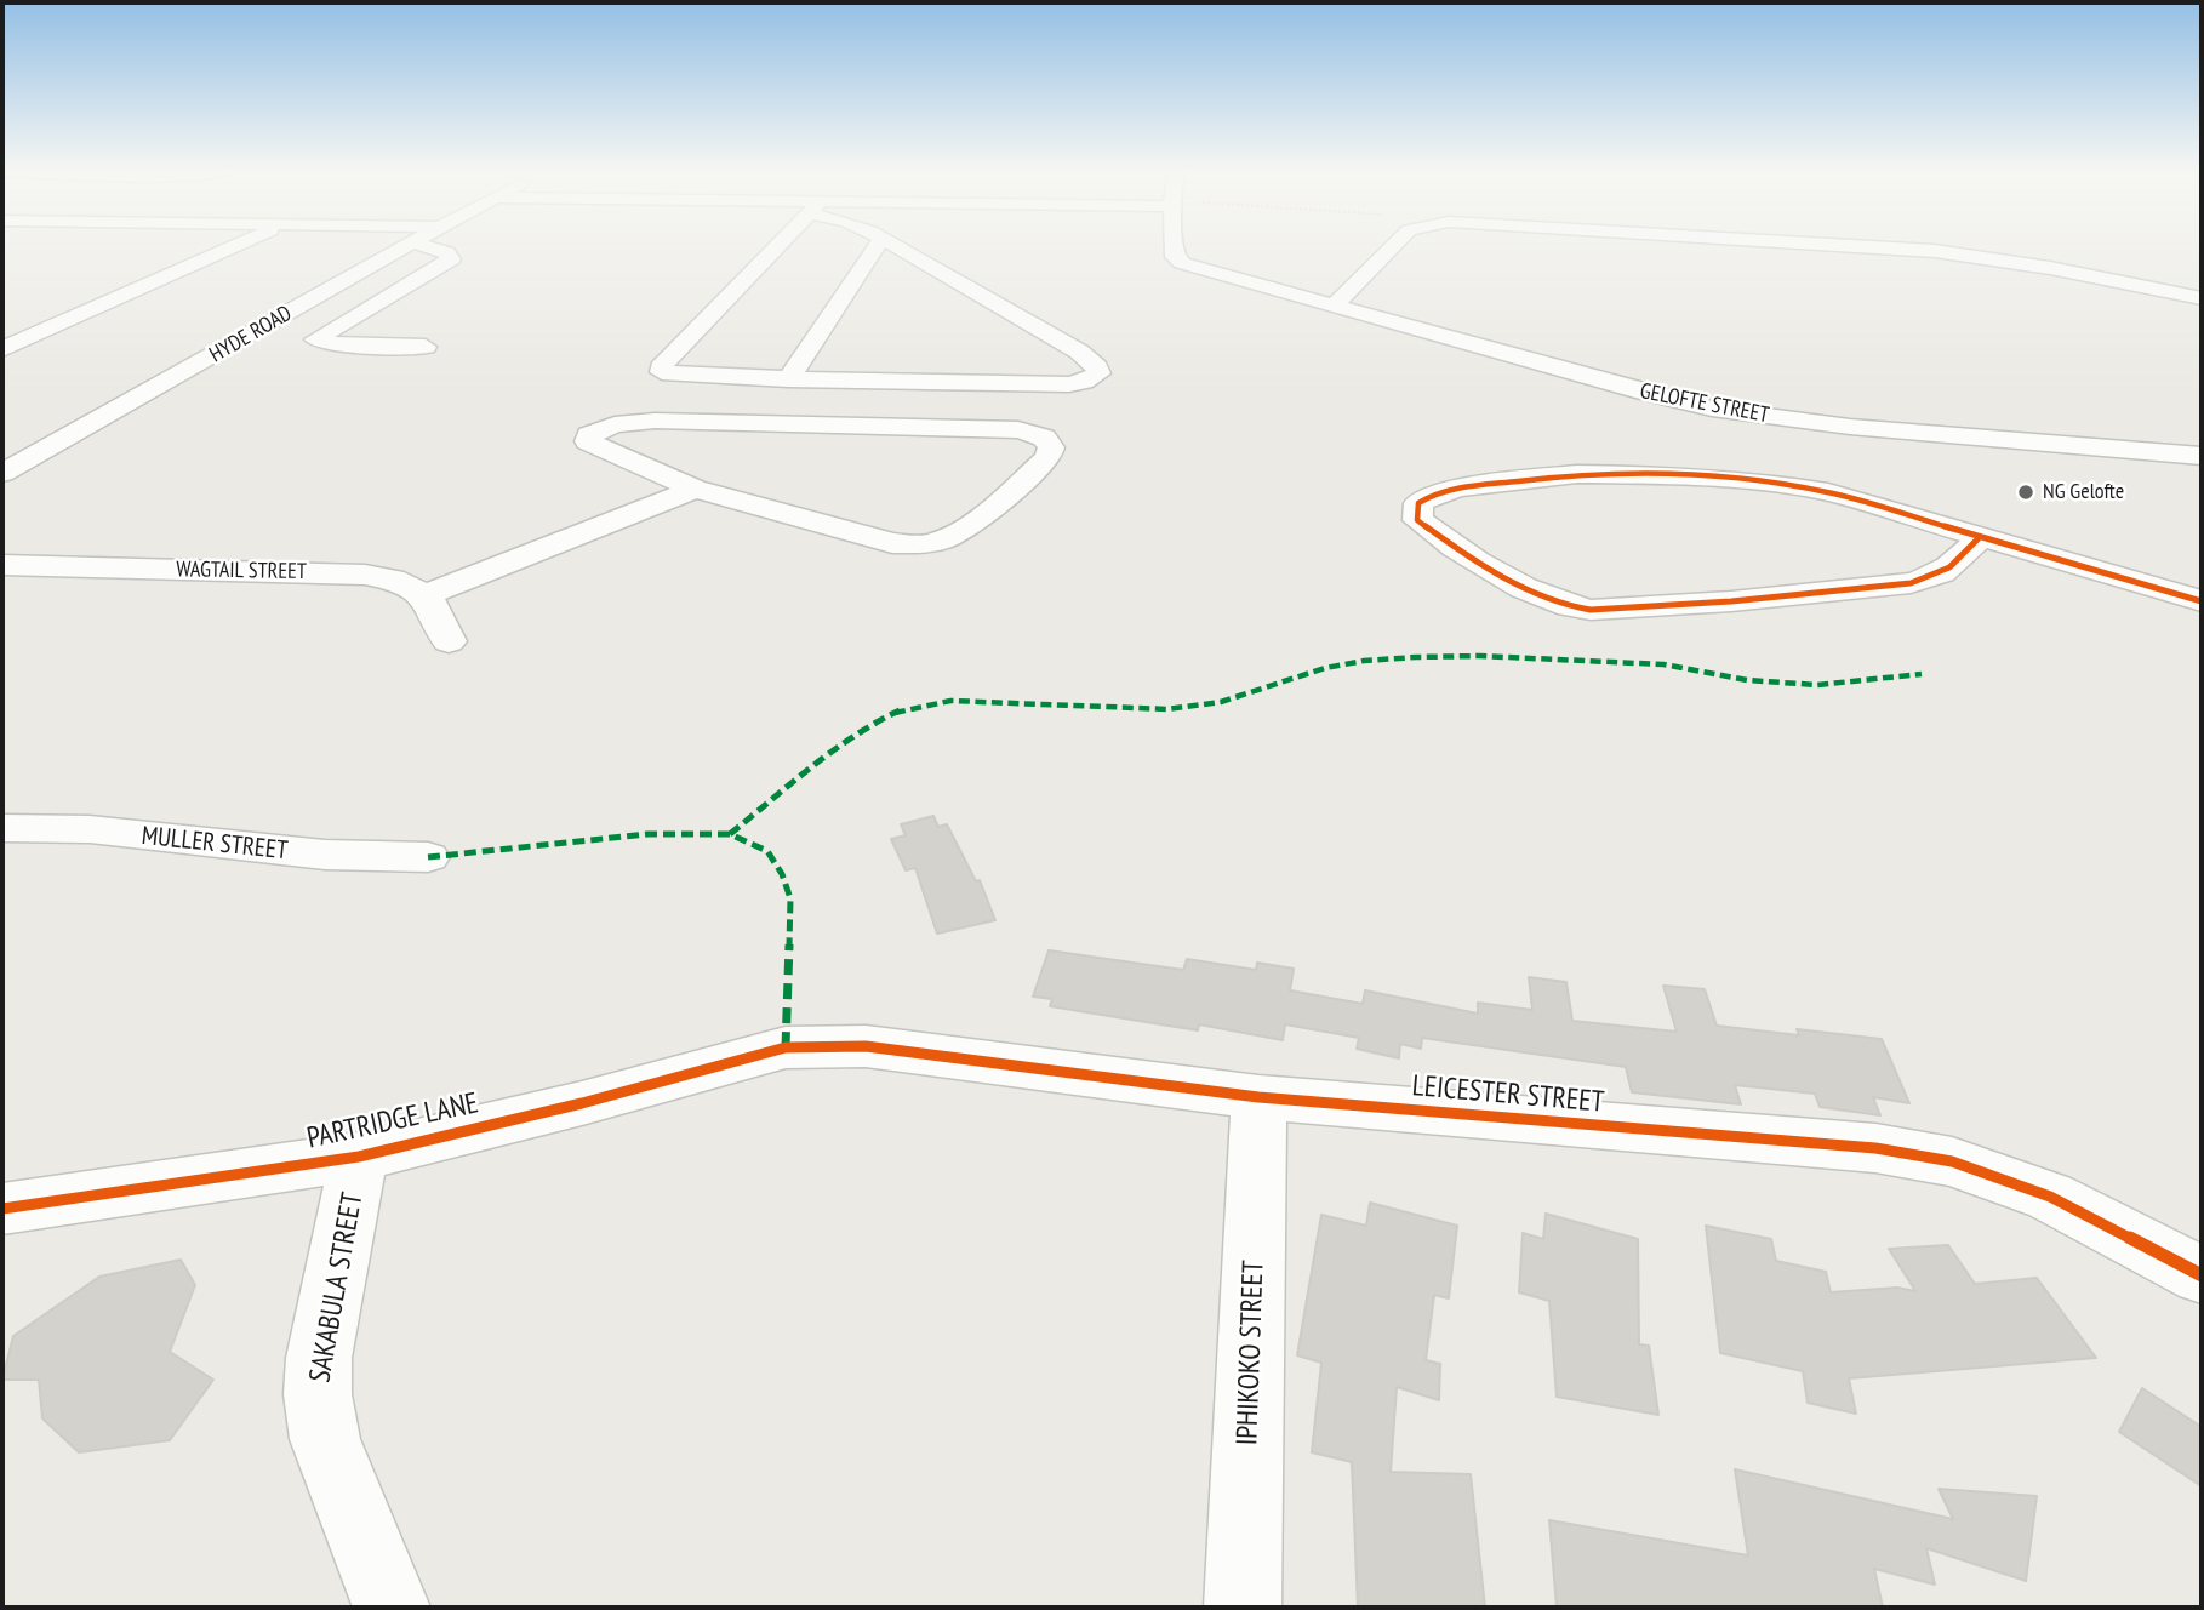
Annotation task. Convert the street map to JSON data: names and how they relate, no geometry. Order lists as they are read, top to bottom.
{
  "streets": {
    "street": [
      "HYDE ROAD",
      "GELOFTE STREET",
      "WAGTAIL STREET",
      "MULLER STREET",
      "LEICESTER STREET",
      "PARTRIDGE LANE",
      "SAKABULA STREET",
      "IPHIKOKO STREET"
    ]
  },
  "crossings": [
    ["LEICESTER STREET", "PARTRIDGE LANE"],
    ["LEICESTER STREET", "IPHIKOKO STREET"],
    ["PARTRIDGE LANE", "SAKABULA STREET"]
  ],
  "places": ["NG Gelofte"]
}
